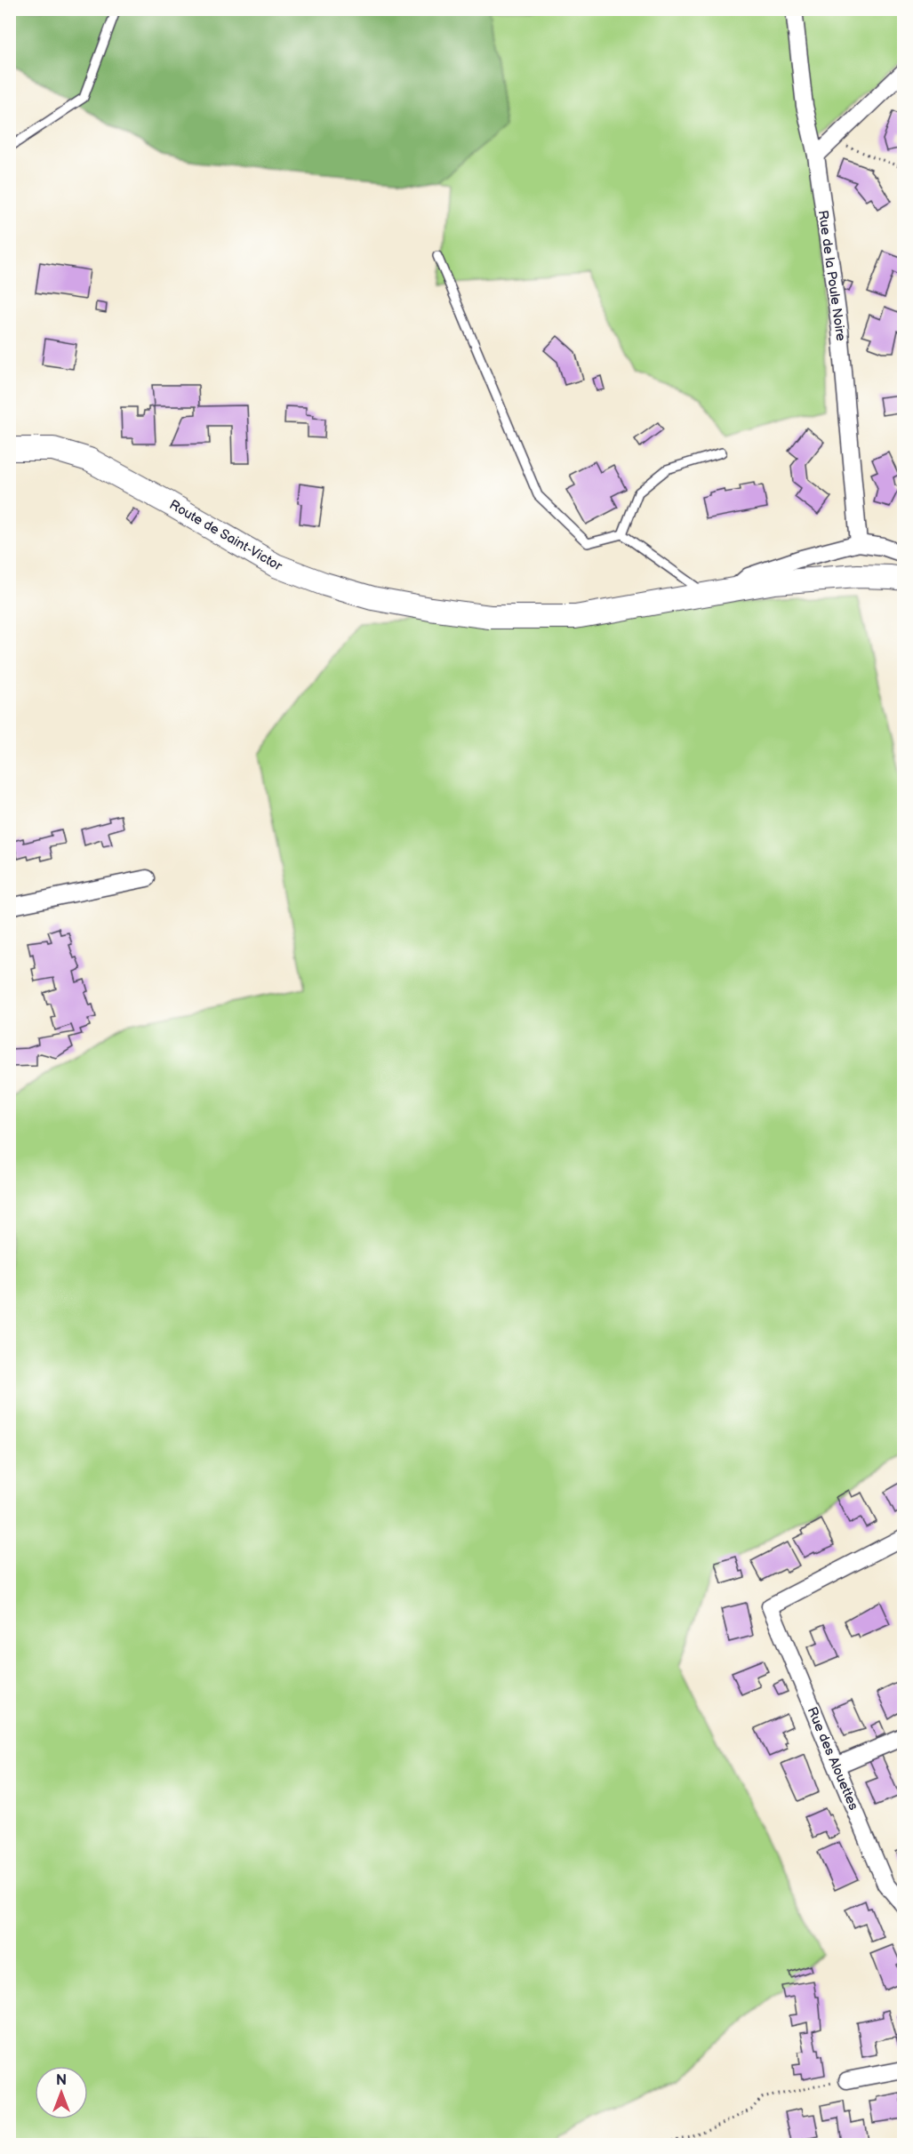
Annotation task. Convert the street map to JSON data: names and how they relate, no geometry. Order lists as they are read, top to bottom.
{
  "streets": {
    "main road": ["Route de Saint-Victor"],
    "street": ["Rue de la Poule Noire", "Rue des Alouettes"]
  },
  "north": "top"
}
